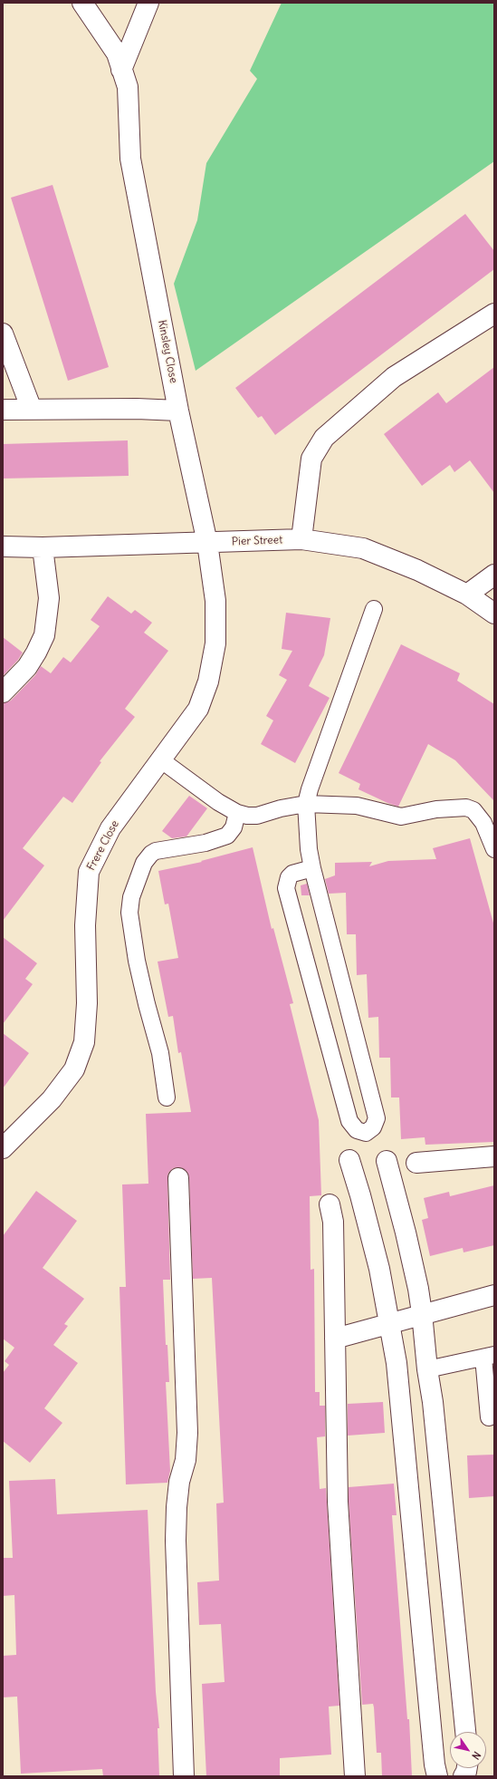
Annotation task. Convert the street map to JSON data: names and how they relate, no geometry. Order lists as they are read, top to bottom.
{
  "streets": {
    "street": ["Kinsley Close", "Pier Street", "Frere Close"]
  },
  "crossings": [
    ["Kinsley Close", "Pier Street"],
    ["Kinsley Close", "Frere Close"],
    ["Pier Street", "Frere Close"]
  ],
  "north": "bottom right"
}
